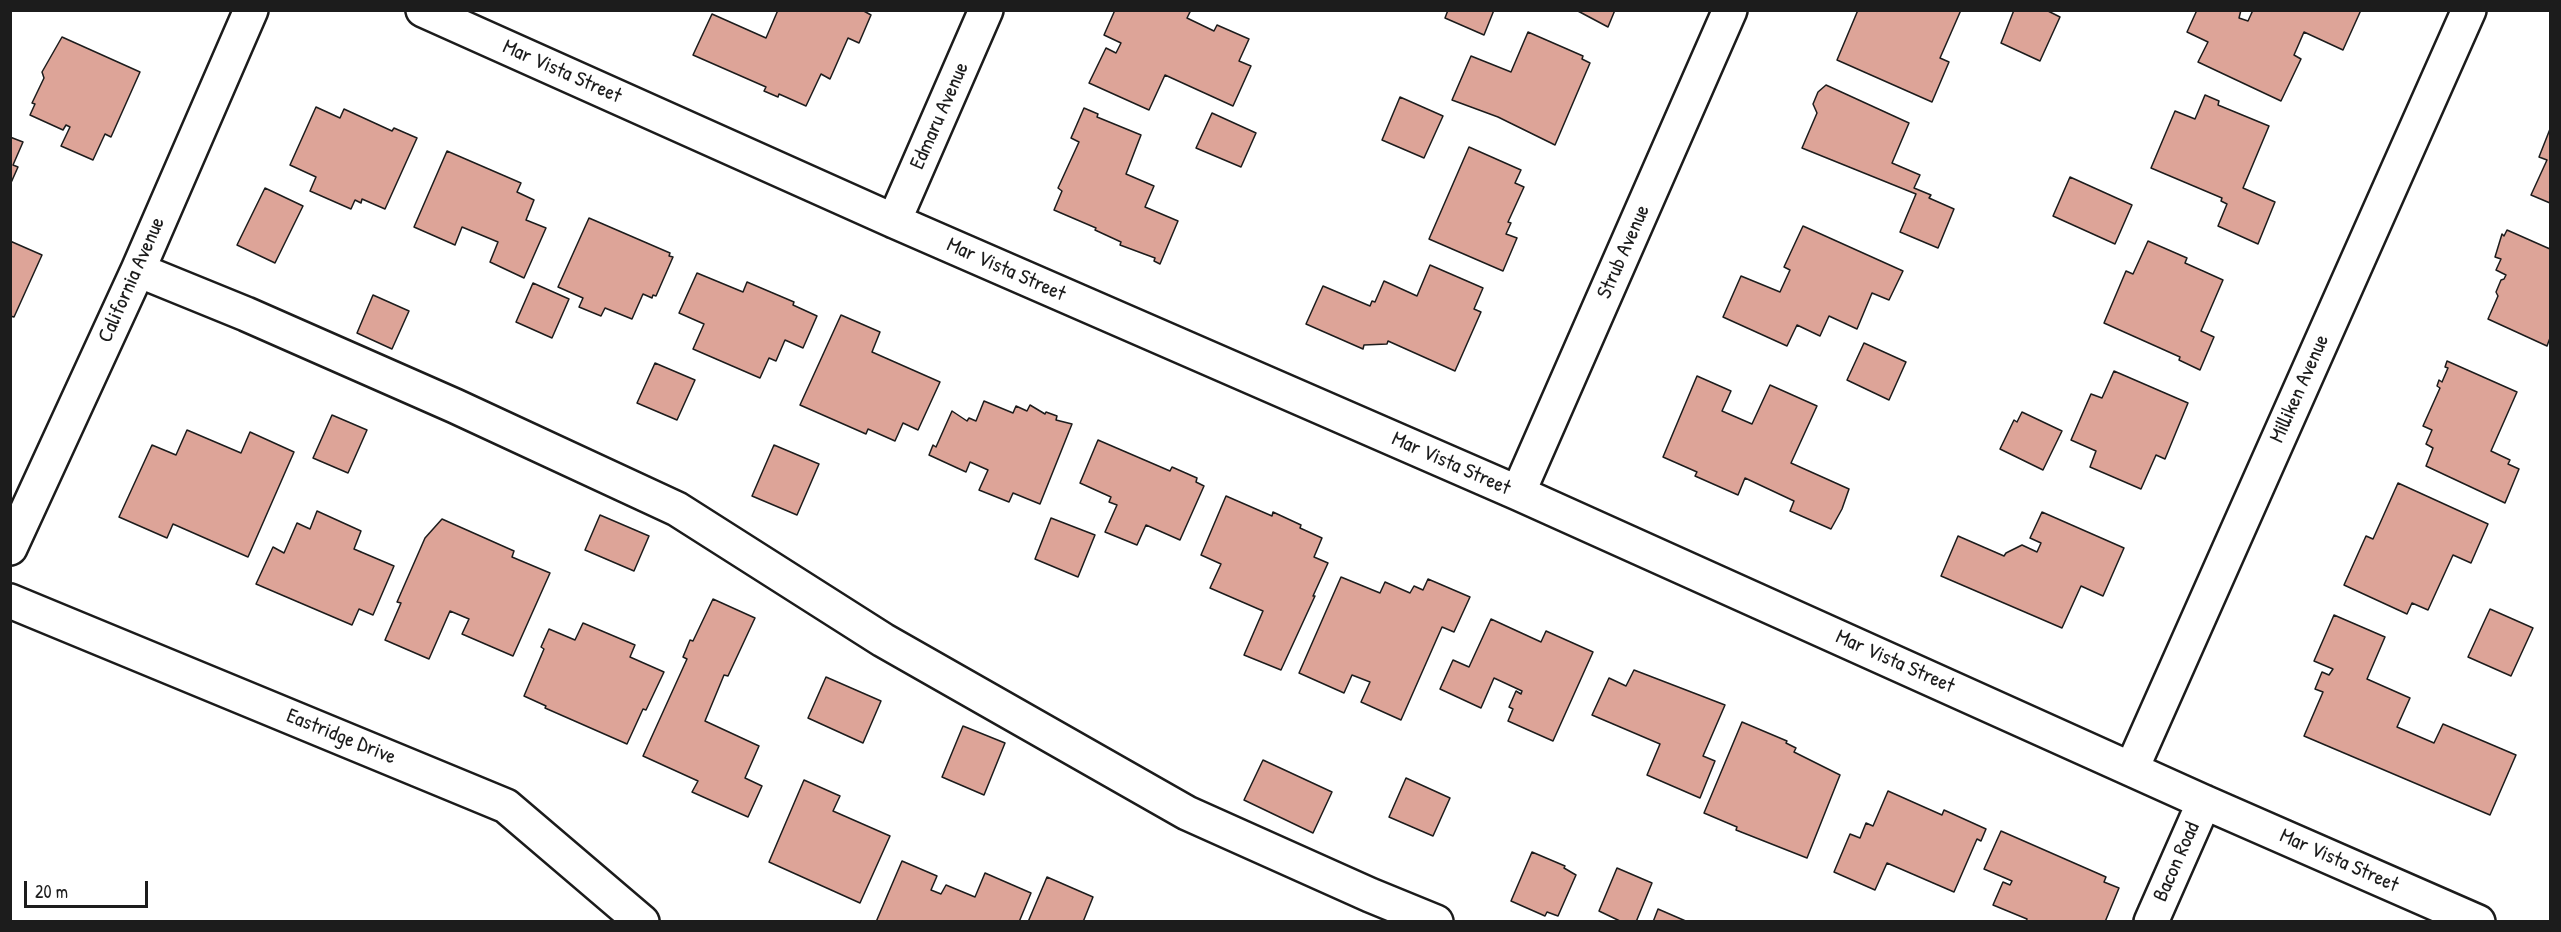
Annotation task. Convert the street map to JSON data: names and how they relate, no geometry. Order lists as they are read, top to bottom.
{
  "streets": {
    "street": [
      "Mar Vista Street",
      "Edmaru Avenue",
      "Strub Avenue",
      "California Avenue",
      "Milliken Avenue",
      "Eastridge Drive",
      "Bacon Road"
    ]
  },
  "crossings": [
    ["Mar Vista Street", "Edmaru Avenue"],
    ["Mar Vista Street", "Strub Avenue"],
    ["Mar Vista Street", "Milliken Avenue"],
    ["Mar Vista Street", "Bacon Road"]
  ],
  "scale_bar": "20 m"
}
